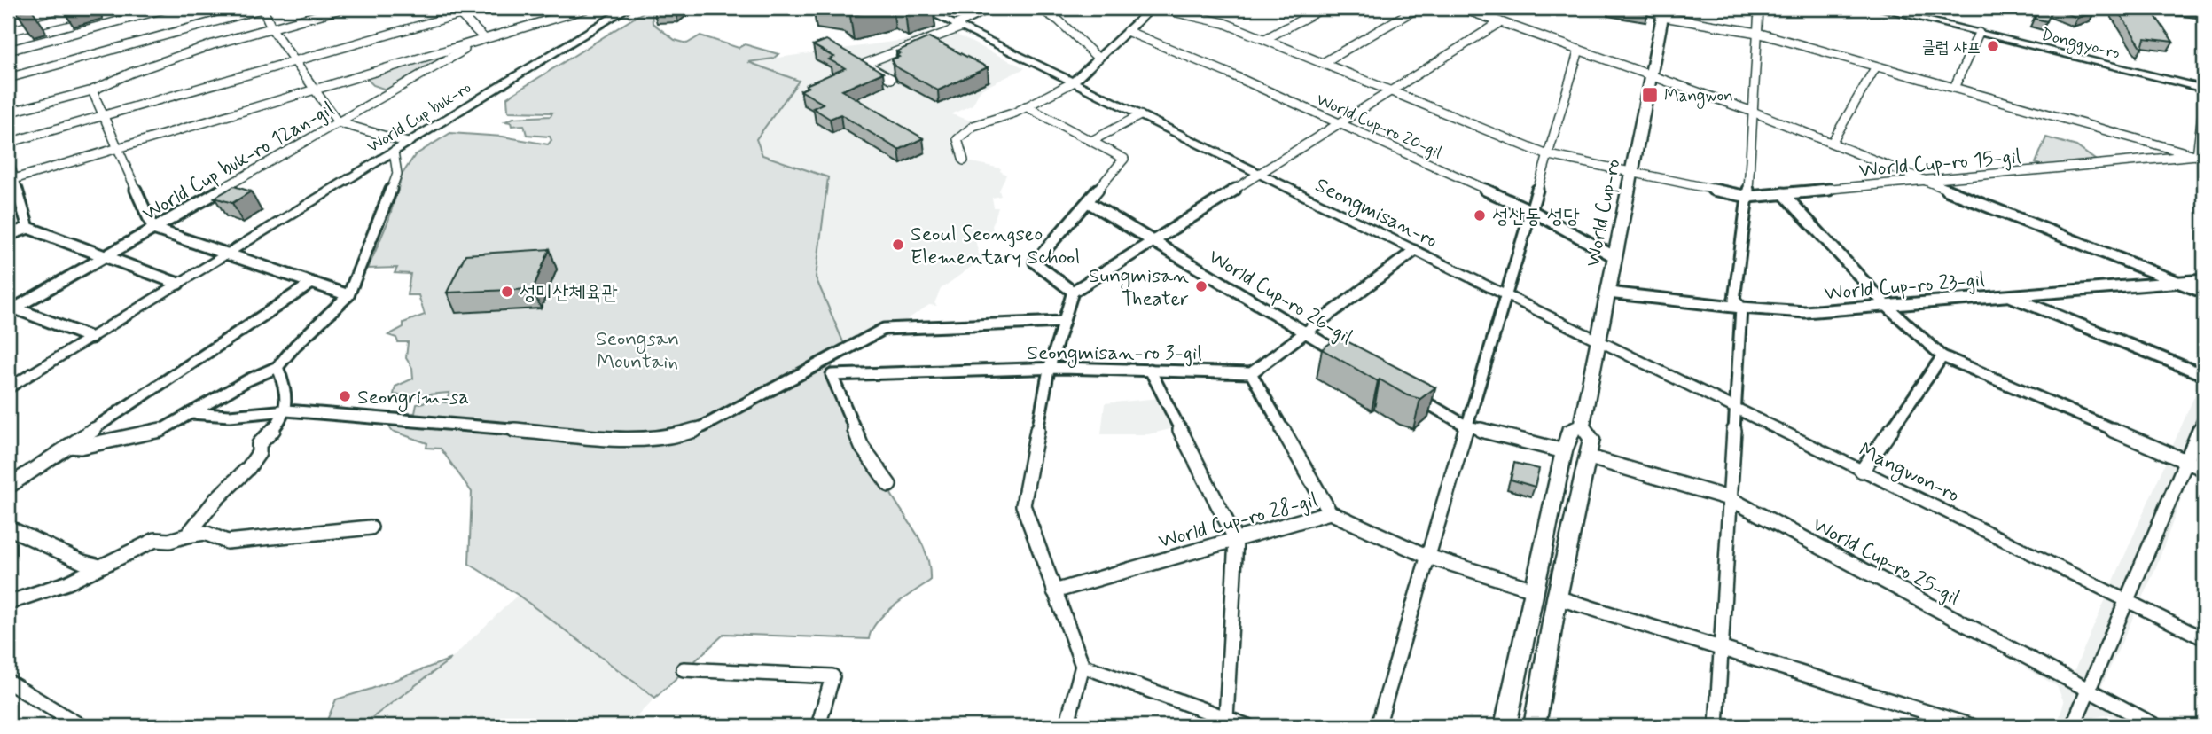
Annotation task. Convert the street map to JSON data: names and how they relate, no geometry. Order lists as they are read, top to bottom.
{
  "streets": {
    "main road": ["World Cup buk-ro", "World Cup-ro"],
    "street": [
      "Donggyo-ro",
      "World Cup-ro 20-gil",
      "World Cup buk-ro 12an-gil",
      "World Cup-ro 15-gil",
      "Seongmisan-ro",
      "World Cup-ro 23-gil",
      "World Cup-ro 26-gil",
      "Seongmisan-ro 3-gil",
      "Mangwon-ro",
      "World Cup-ro 28-gil",
      "World Cup-ro 25-gil"
    ]
  },
  "crossings": [
    ["World Cup-ro 20-gil", "World Cup-ro"],
    ["World Cup-ro 15-gil", "World Cup-ro"],
    ["Seongmisan-ro", "World Cup-ro"],
    ["Seongmisan-ro", "Mangwon-ro"],
    ["World Cup-ro", "World Cup-ro 23-gil"],
    ["World Cup-ro", "Mangwon-ro"],
    ["World Cup-ro", "World Cup-ro 28-gil"],
    ["World Cup-ro", "World Cup-ro 25-gil"]
  ],
  "parks": ["Seongsan Mountain"],
  "places": {
    "other": [
      "클럽 샤프",
      "성산동 성당",
      "Seoul Seongseo Elementary School",
      "Sungmisan Theater",
      "성미산체육관",
      "Seongrim-sa"
    ],
    "transit": ["Mangwon"]
  }
}
